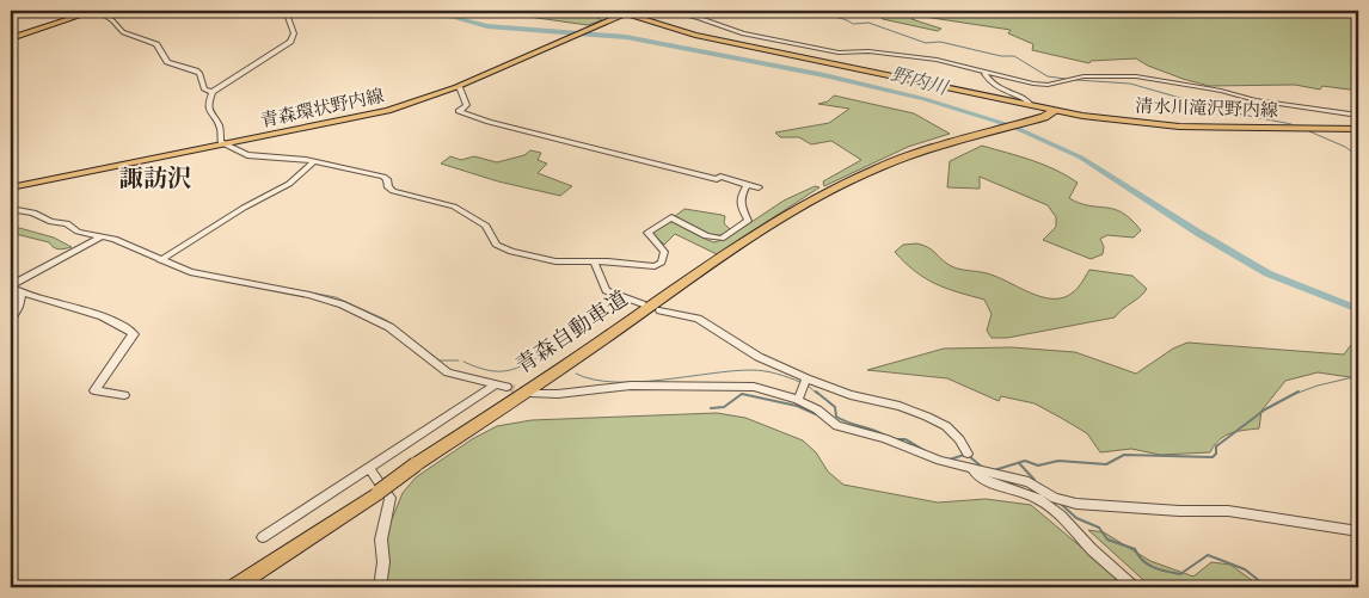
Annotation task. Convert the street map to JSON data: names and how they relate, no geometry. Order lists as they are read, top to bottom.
{
  "streets": {
    "highway": ["青森自動車道"],
    "main road": ["青森環状野内線", "清水川滝沢野内線"]
  },
  "crossings": [
    ["清水川滝沢野内線", "青森自動車道"]
  ],
  "districts": ["諏訪沢"],
  "water": ["野内川"]
}
